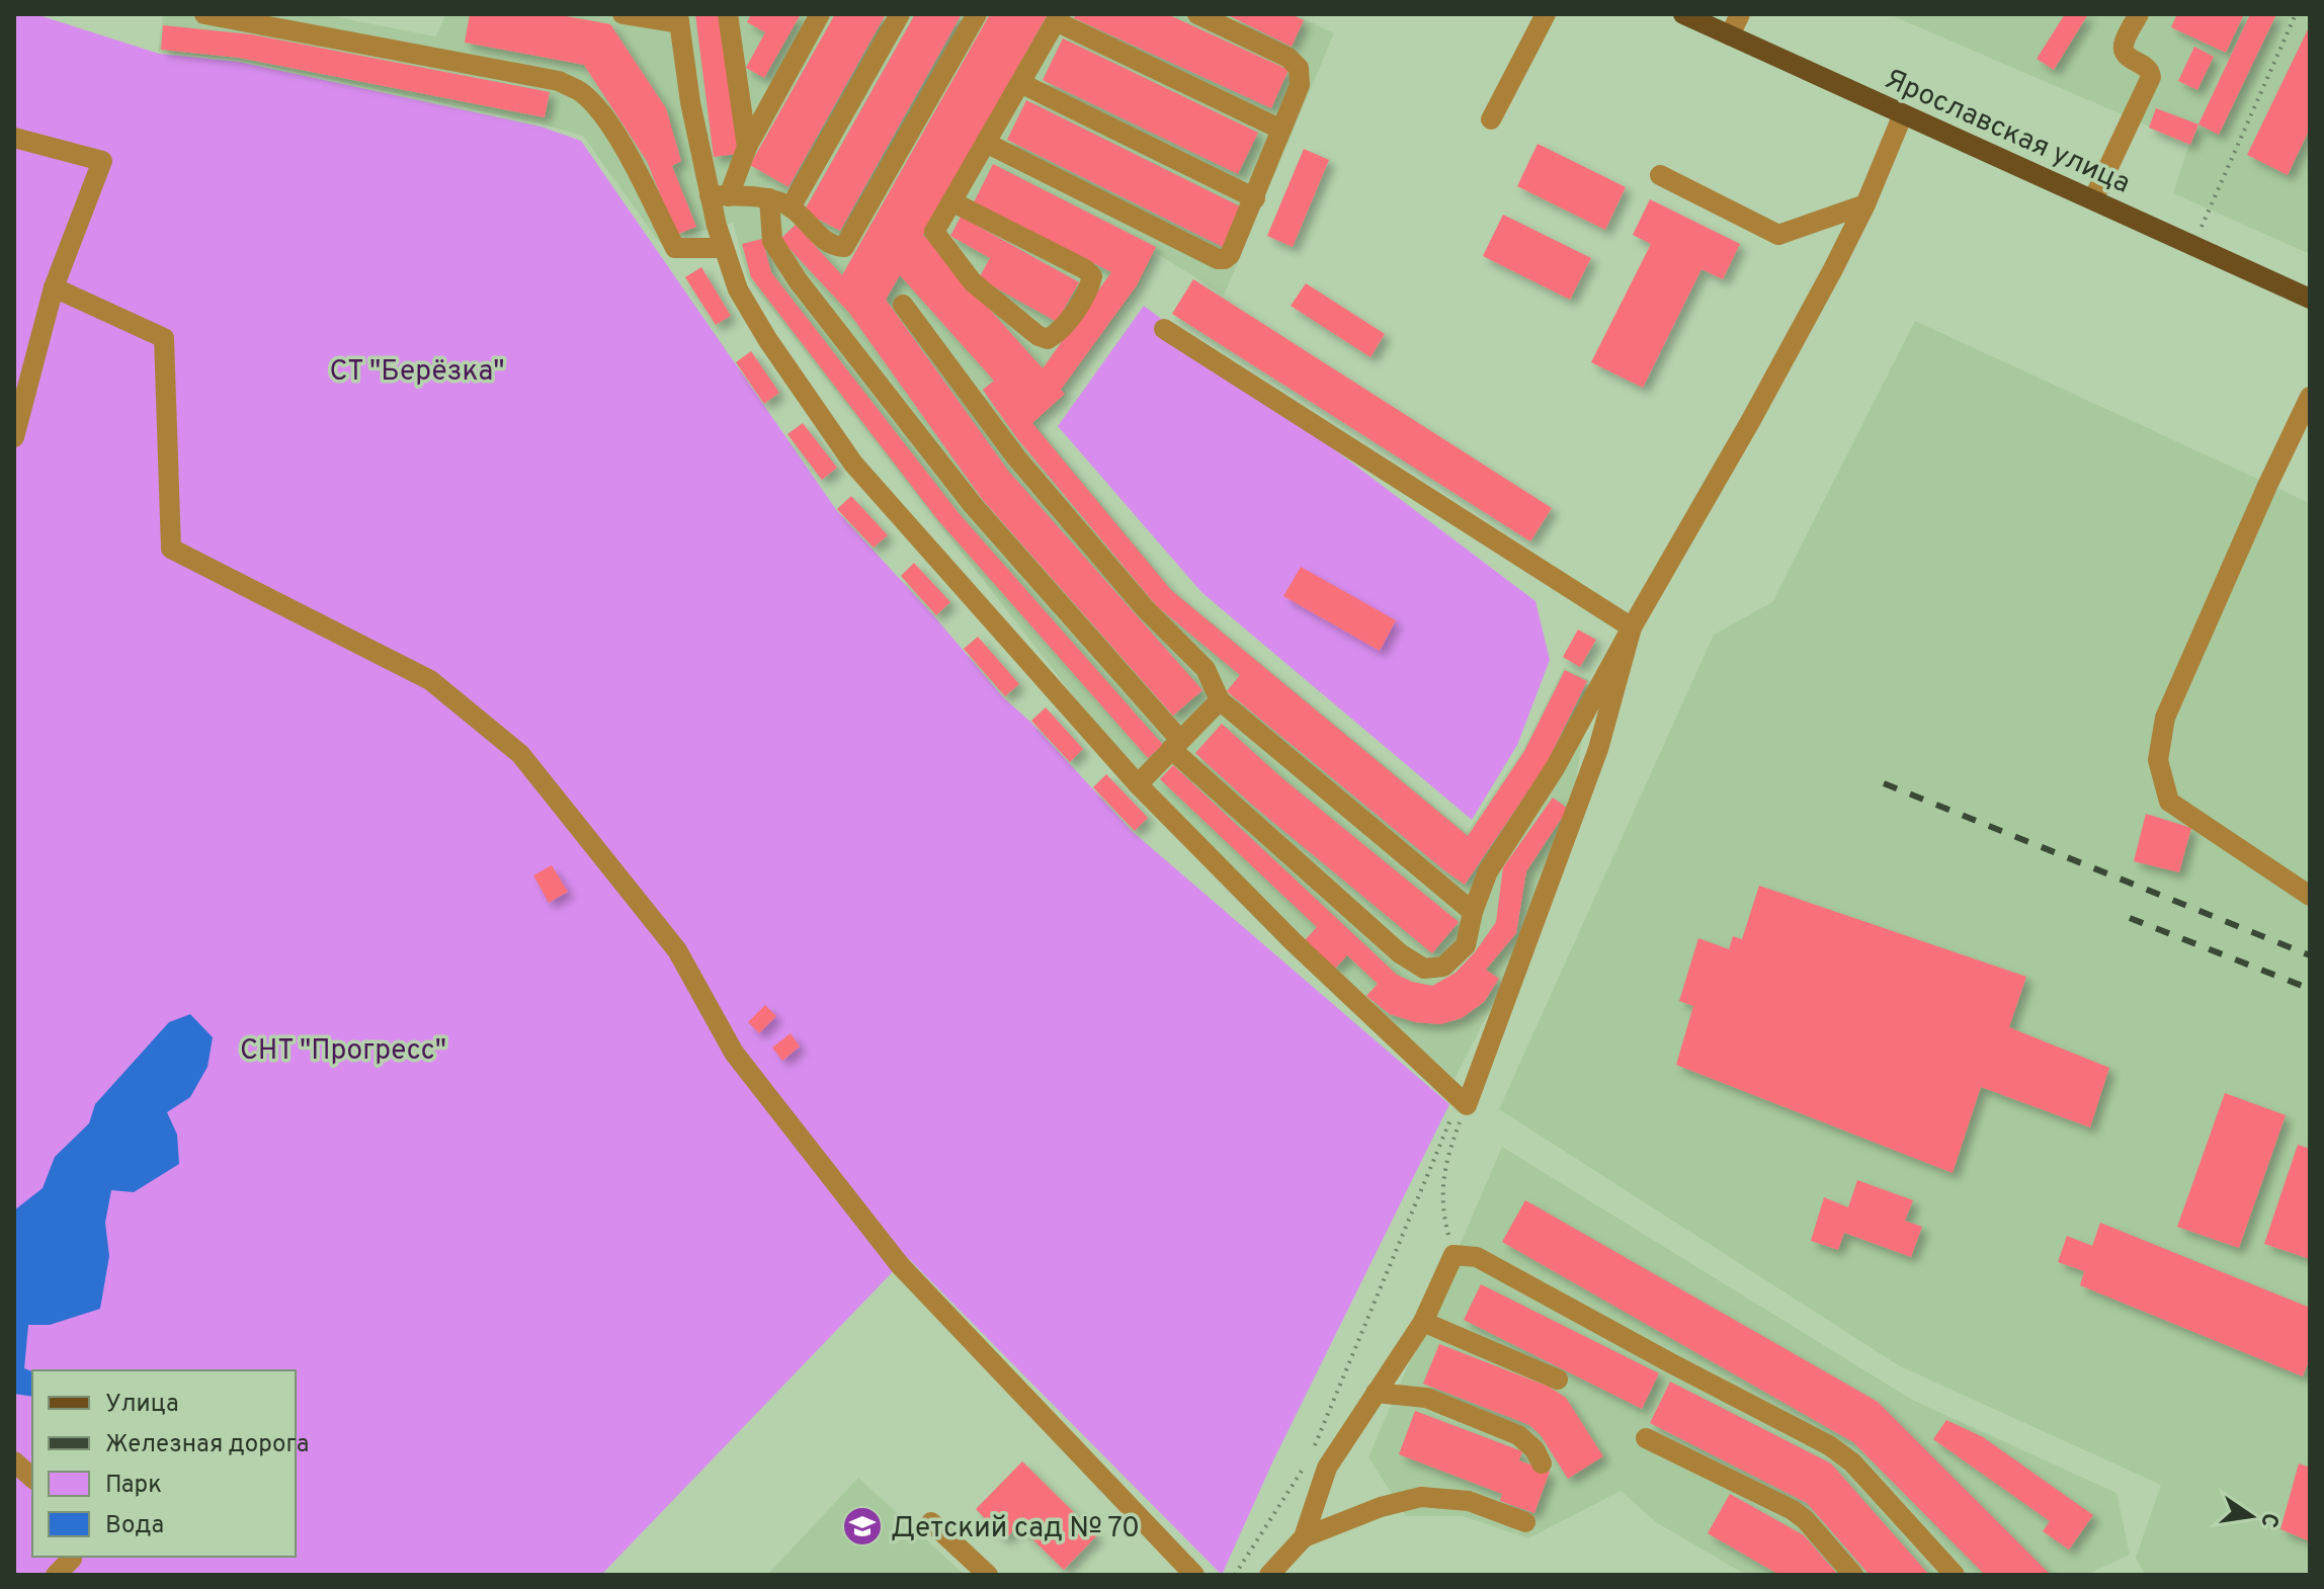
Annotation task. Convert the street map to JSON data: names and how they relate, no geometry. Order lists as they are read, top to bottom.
{
  "streets": {
    "main road": ["Ярославская улица"]
  },
  "parks": ["СТ \"Берёзка\"", "СНТ \"Прогресс\""],
  "places": {
    "school or university": ["Детский сад № 70"]
  },
  "legend": [
    "Улица",
    "Железная дорога",
    "Парк",
    "Вода"
  ],
  "north": "right"
}
